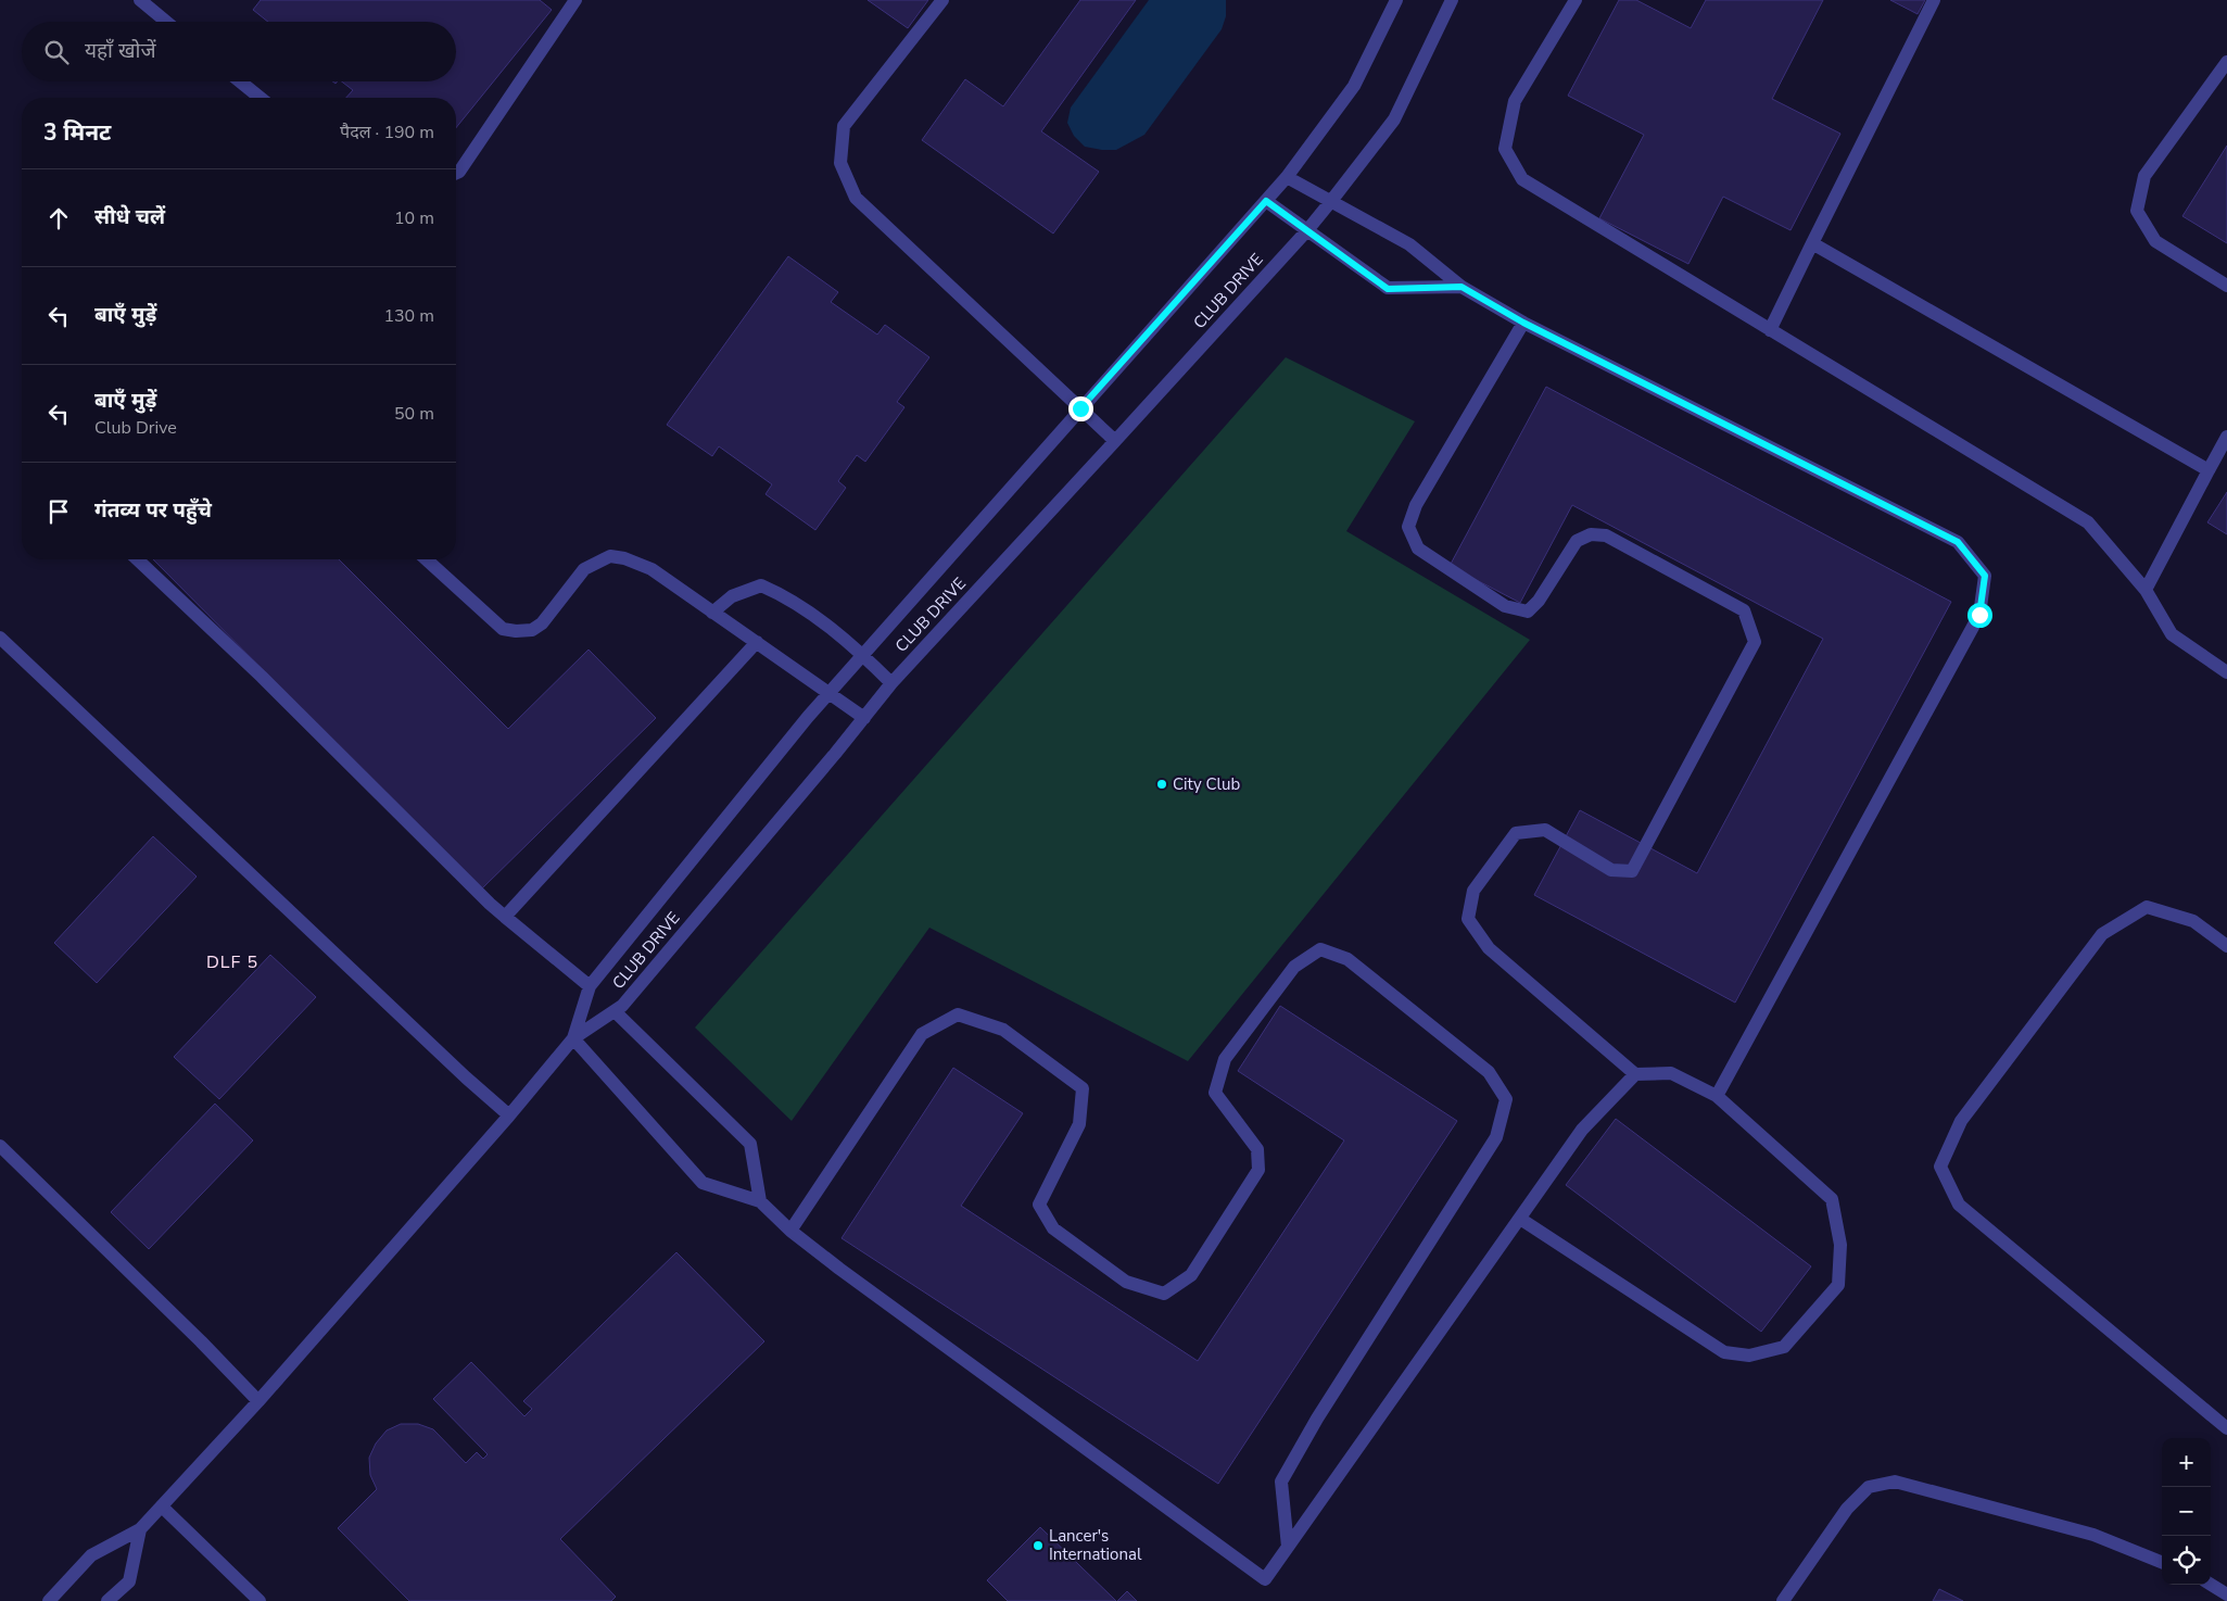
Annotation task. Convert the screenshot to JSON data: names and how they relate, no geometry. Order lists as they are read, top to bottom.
{
  "streets": {
    "street": ["CLUB DRIVE"]
  },
  "districts": ["DLF 5"],
  "places": ["City Club", "Lancer's International"],
  "page": {
    "search": "यहाँ खोजें",
    "heading": ["3 मिनट", "पैदल · 190 m"],
    "list": [
      ["सीधे चलें", "10 m"],
      ["बाएँ मुड़ें", "130 m"],
      ["बाएँ मुड़ें", "Club Drive", "50 m"],
      "गंतव्य पर पहुँचे"
    ],
    "map_buttons": ["+", "−"]
  }
}
